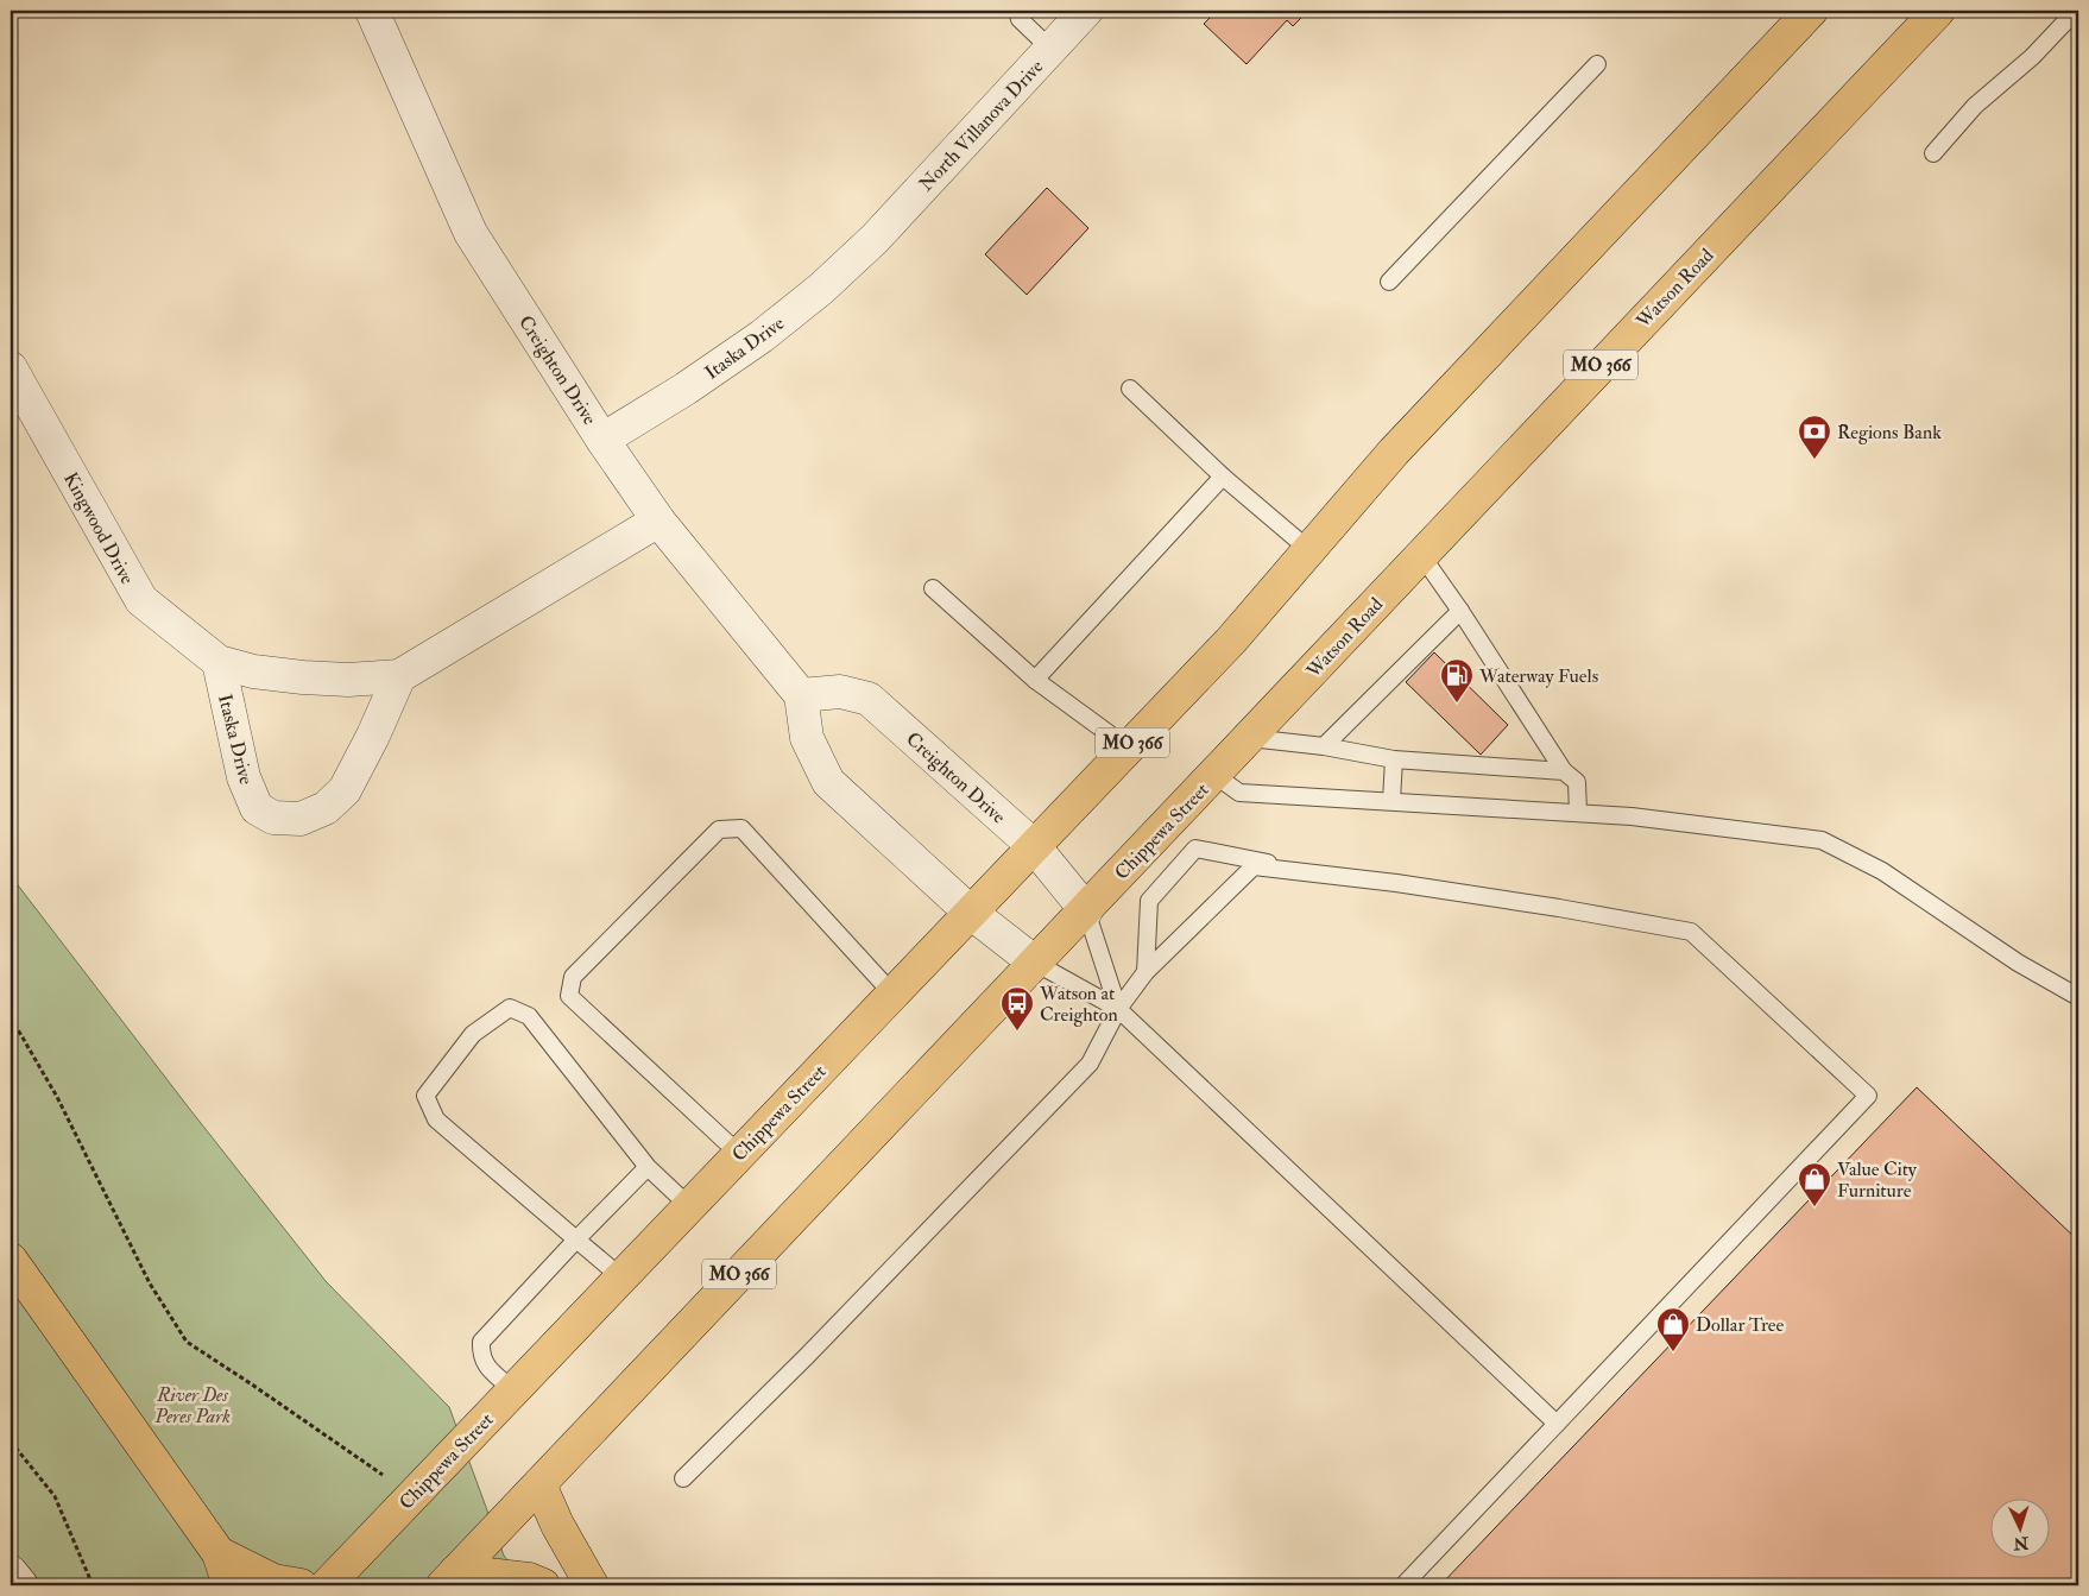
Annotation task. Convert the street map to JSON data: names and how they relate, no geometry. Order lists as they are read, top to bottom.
{
  "streets": {
    "main road": ["Watson Road", "MO 366", "Chippewa Street"],
    "street": [
      "North Villanova Drive",
      "Itaska Drive",
      "Creighton Drive",
      "Kingwood Drive"
    ]
  },
  "crossings": [
    ["North Villanova Drive", "Itaska Drive"],
    ["Watson Road", "Chippewa Street"],
    ["Itaska Drive", "Creighton Drive"],
    ["Itaska Drive", "Kingwood Drive"],
    ["MO 366", "Chippewa Street"],
    ["Creighton Drive", "Chippewa Street"]
  ],
  "parks": ["River Des Peres Park"],
  "places": {
    "bank": ["Regions Bank"],
    "fuel station": ["Waterway Fuels"],
    "bus stop": ["Watson at Creighton"],
    "shop": ["Value City Furniture", "Dollar Tree"]
  },
  "north": "bottom"
}
